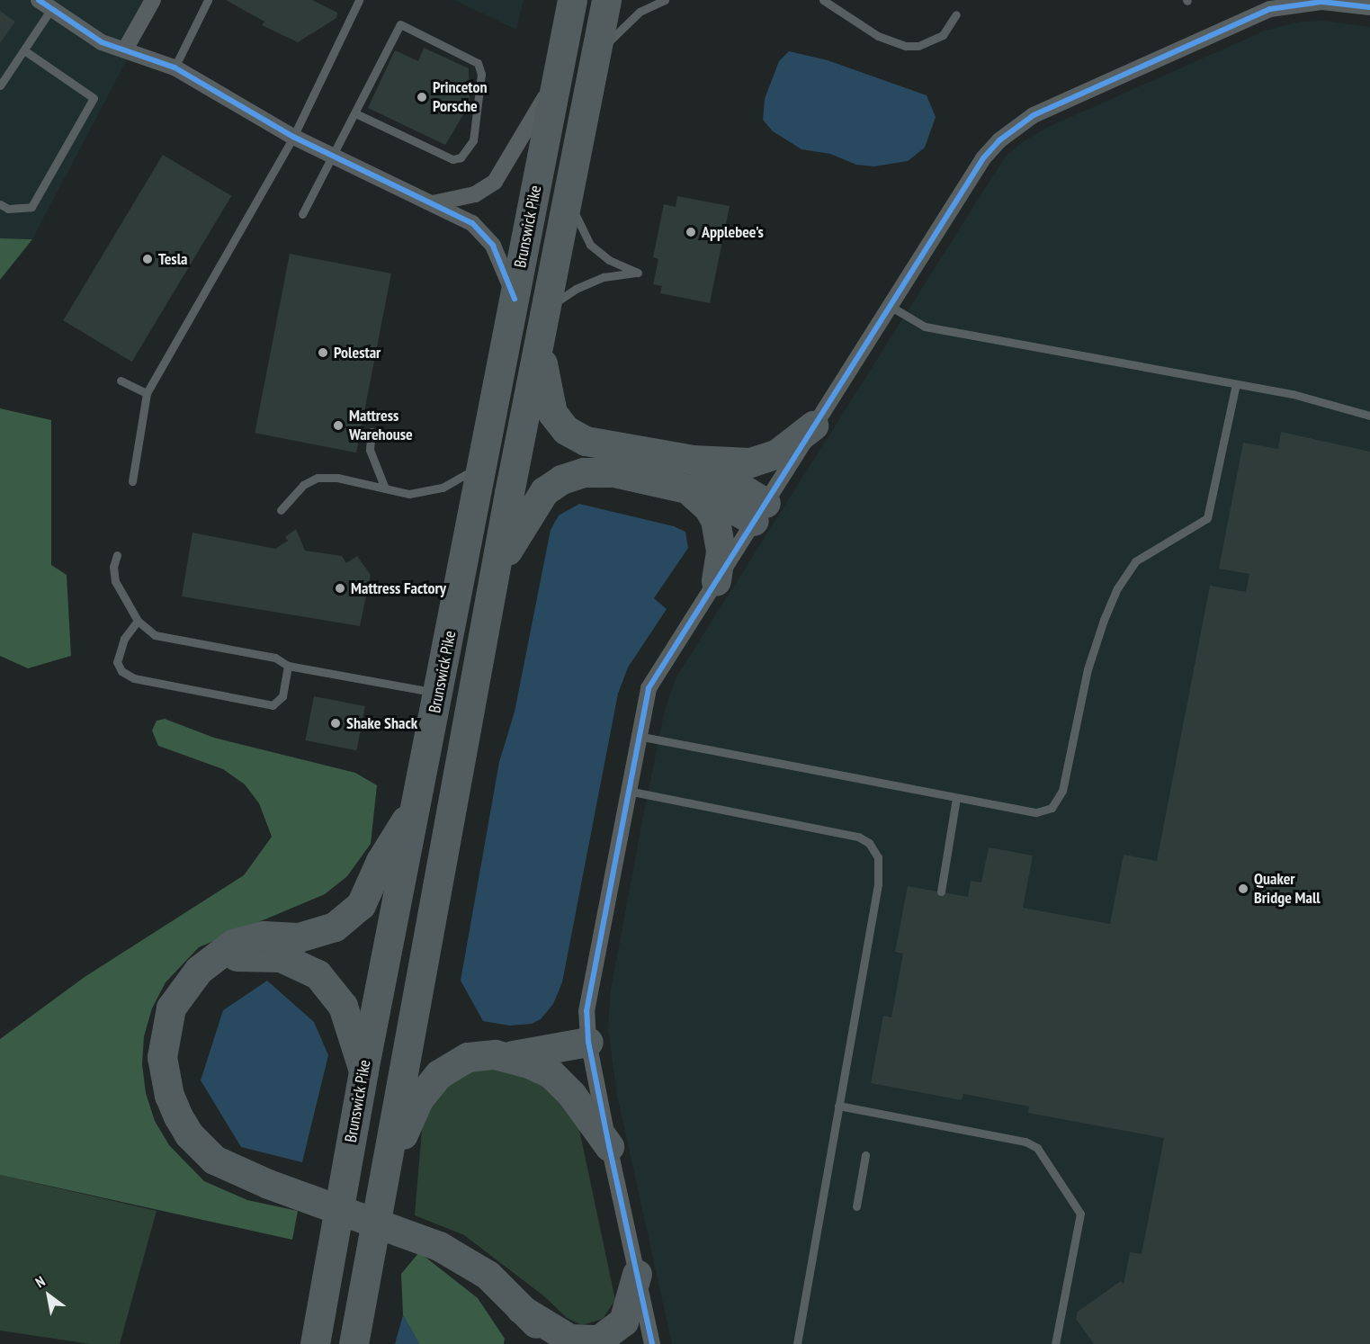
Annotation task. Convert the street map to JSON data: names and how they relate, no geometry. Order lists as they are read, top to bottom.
{
  "streets": {
    "highway": ["Brunswick Pike"]
  },
  "places": [
    "Princeton Porsche",
    "Applebee's",
    "Tesla",
    "Polestar",
    "Mattress Warehouse",
    "Mattress Factory",
    "Shake Shack",
    "Quaker Bridge Mall"
  ],
  "north": "top left"
}
